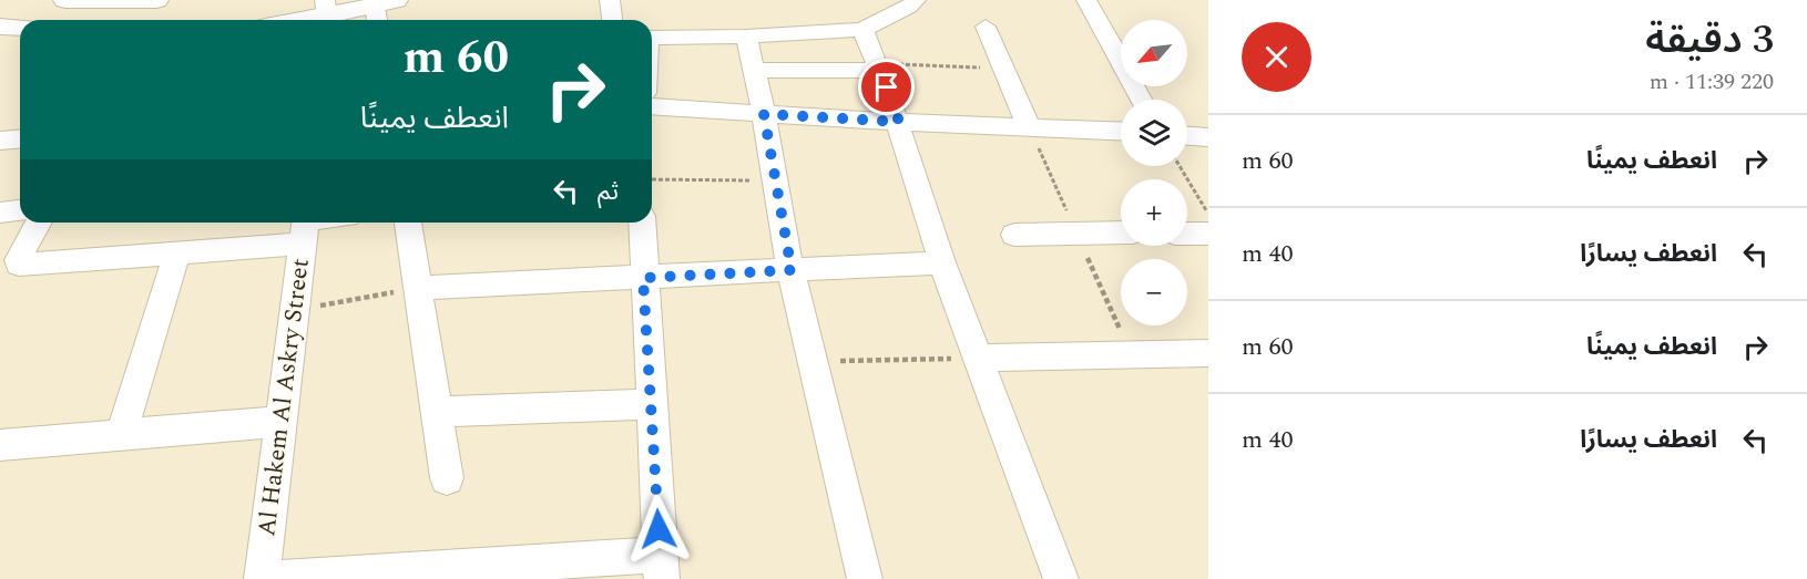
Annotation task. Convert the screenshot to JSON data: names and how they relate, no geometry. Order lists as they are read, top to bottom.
{
  "streets": {
    "street": ["Al Hakem Al Askry Street"]
  },
  "north": "bottom left",
  "page": {
    "heading": ["3 دقيقة", "220 m · 11:39"],
    "map_buttons": ["+", "−"],
    "turn": ["60 m", "انعطف يمينًا"],
    "list": [
      {
        "name": "انعطف يمينًا",
        "value": "60 m"
      },
      {
        "name": "انعطف يسارًا",
        "value": "40 m"
      },
      {
        "name": "انعطف يمينًا",
        "value": "60 m"
      },
      {
        "name": "انعطف يسارًا",
        "value": "40 m"
      }
    ],
    "then": "ثم"
  }
}
